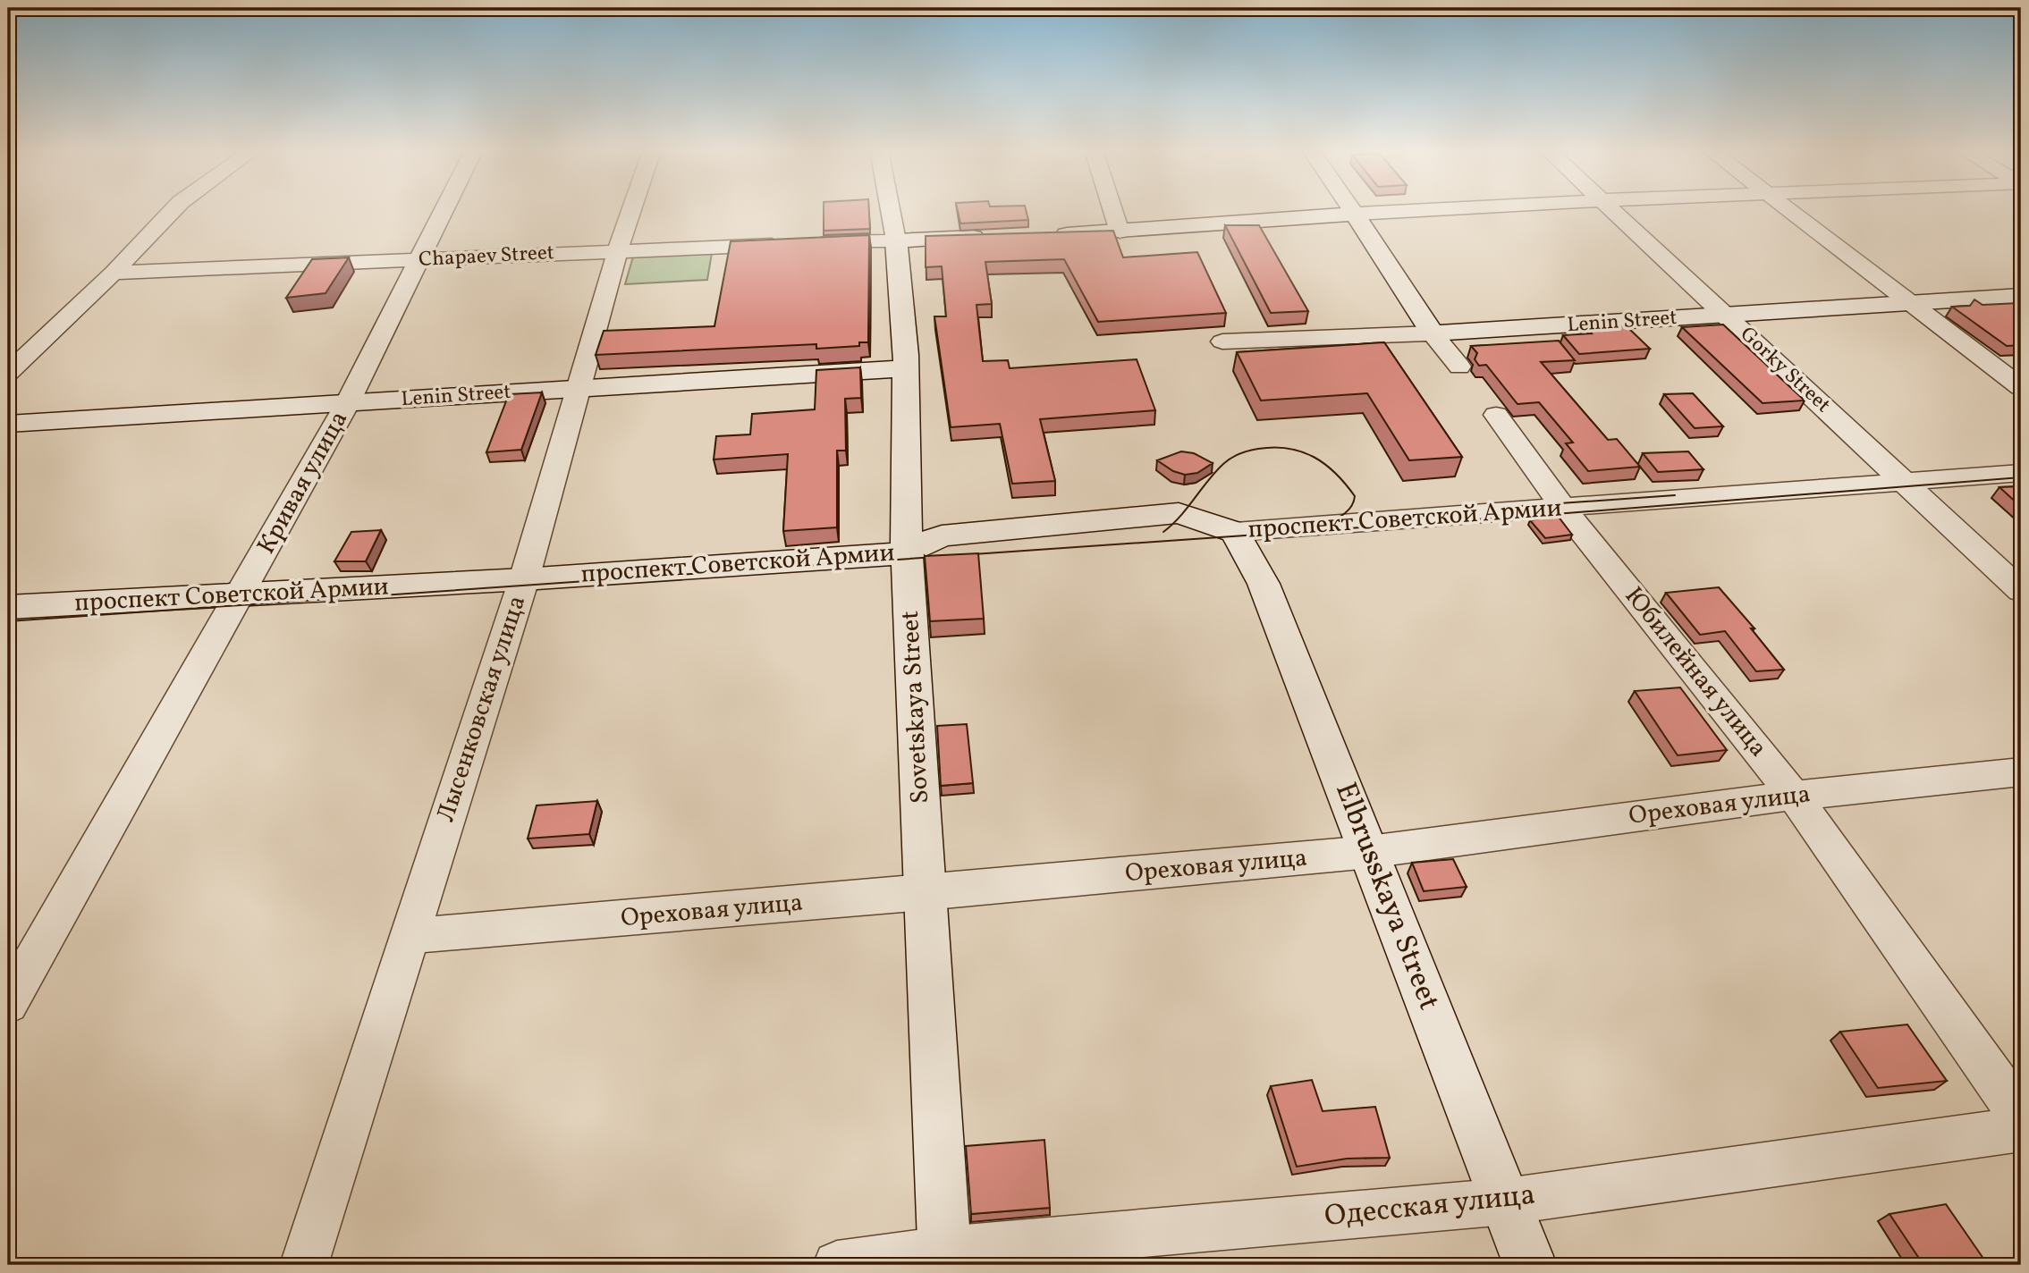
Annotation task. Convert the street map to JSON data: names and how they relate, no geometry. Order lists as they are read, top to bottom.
{
  "streets": {
    "main road": [
      "Lenin Street",
      "проспект Советской Армии",
      "Sovetskaya Street",
      "Elbrusskaya Street"
    ],
    "street": [
      "Chapaev Street",
      "Gorky Street",
      "Кривая улица",
      "Юбилейная улица",
      "Лысенковская улица",
      "Ореховая улица",
      "Одесская улица"
    ]
  },
  "crossings": [
    ["Chapaev Street", "Кривая улица"],
    ["Chapaev Street", "Лысенковская улица"],
    ["Lenin Street", "Gorky Street"],
    ["Lenin Street", "Кривая улица"],
    ["Lenin Street", "Sovetskaya Street"],
    ["Lenin Street", "Лысенковская улица"],
    ["Gorky Street", "проспект Советской Армии"],
    ["Кривая улица", "проспект Советской Армии"],
    ["проспект Советской Армии", "Юбилейная улица"],
    ["проспект Советской Армии", "Sovetskaya Street"],
    ["проспект Советской Армии", "Лысенковская улица"],
    ["проспект Советской Армии", "Elbrusskaya Street"],
    ["Юбилейная улица", "Ореховая улица"],
    ["Sovetskaya Street", "Ореховая улица"],
    ["Sovetskaya Street", "Одесская улица"],
    ["Лысенковская улица", "Ореховая улица"],
    ["Ореховая улица", "Elbrusskaya Street"],
    ["Elbrusskaya Street", "Одесская улица"]
  ]
}
